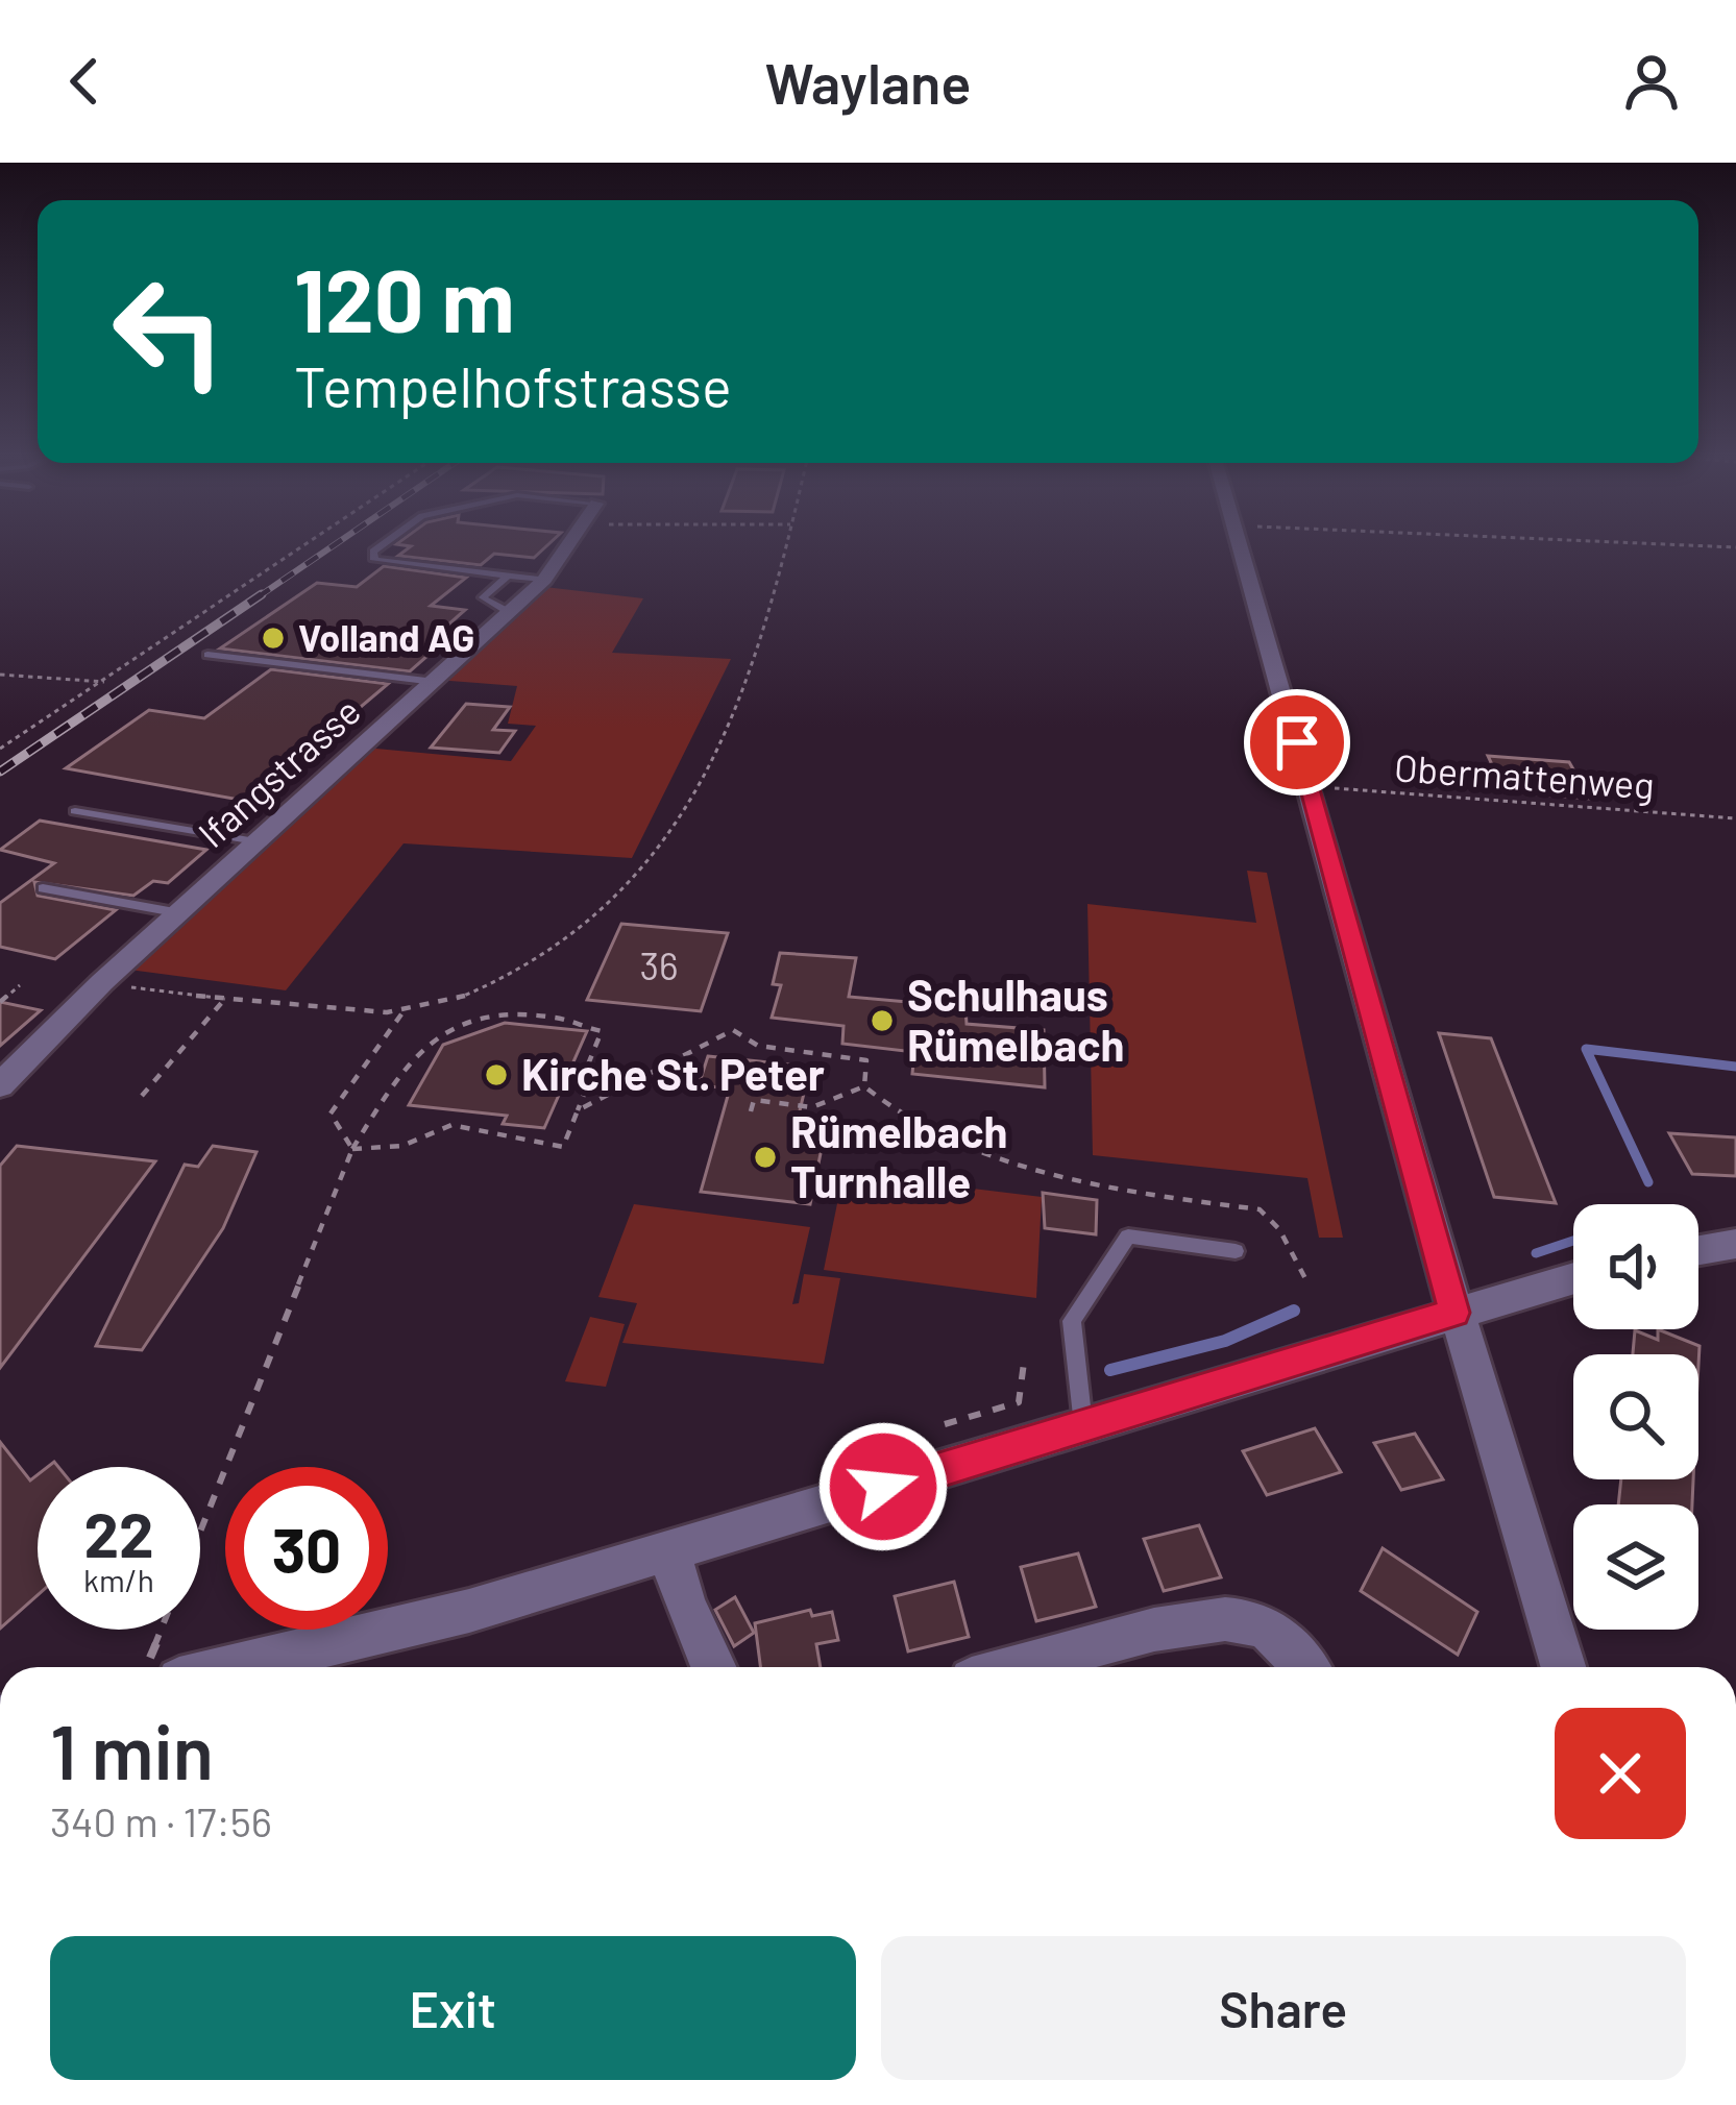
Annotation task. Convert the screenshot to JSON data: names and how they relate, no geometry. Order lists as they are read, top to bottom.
{
  "streets": {
    "street": ["Ifangstrasse"],
    "path": ["Obermattenweg"]
  },
  "places": [
    "Volland AG",
    "Schulhaus Rümelbach",
    "Kirche St. Peter",
    "Rümelbach Turnhalle"
  ],
  "house_numbers": ["36"],
  "page": {
    "header": "Waylane",
    "turn": ["120 m", "Tempelhofstrasse"],
    "speed": "22 km/h",
    "limit": "30",
    "heading": ["1 min", "340 m · 17:56"],
    "buttons": ["Exit", "Share"]
  }
}
